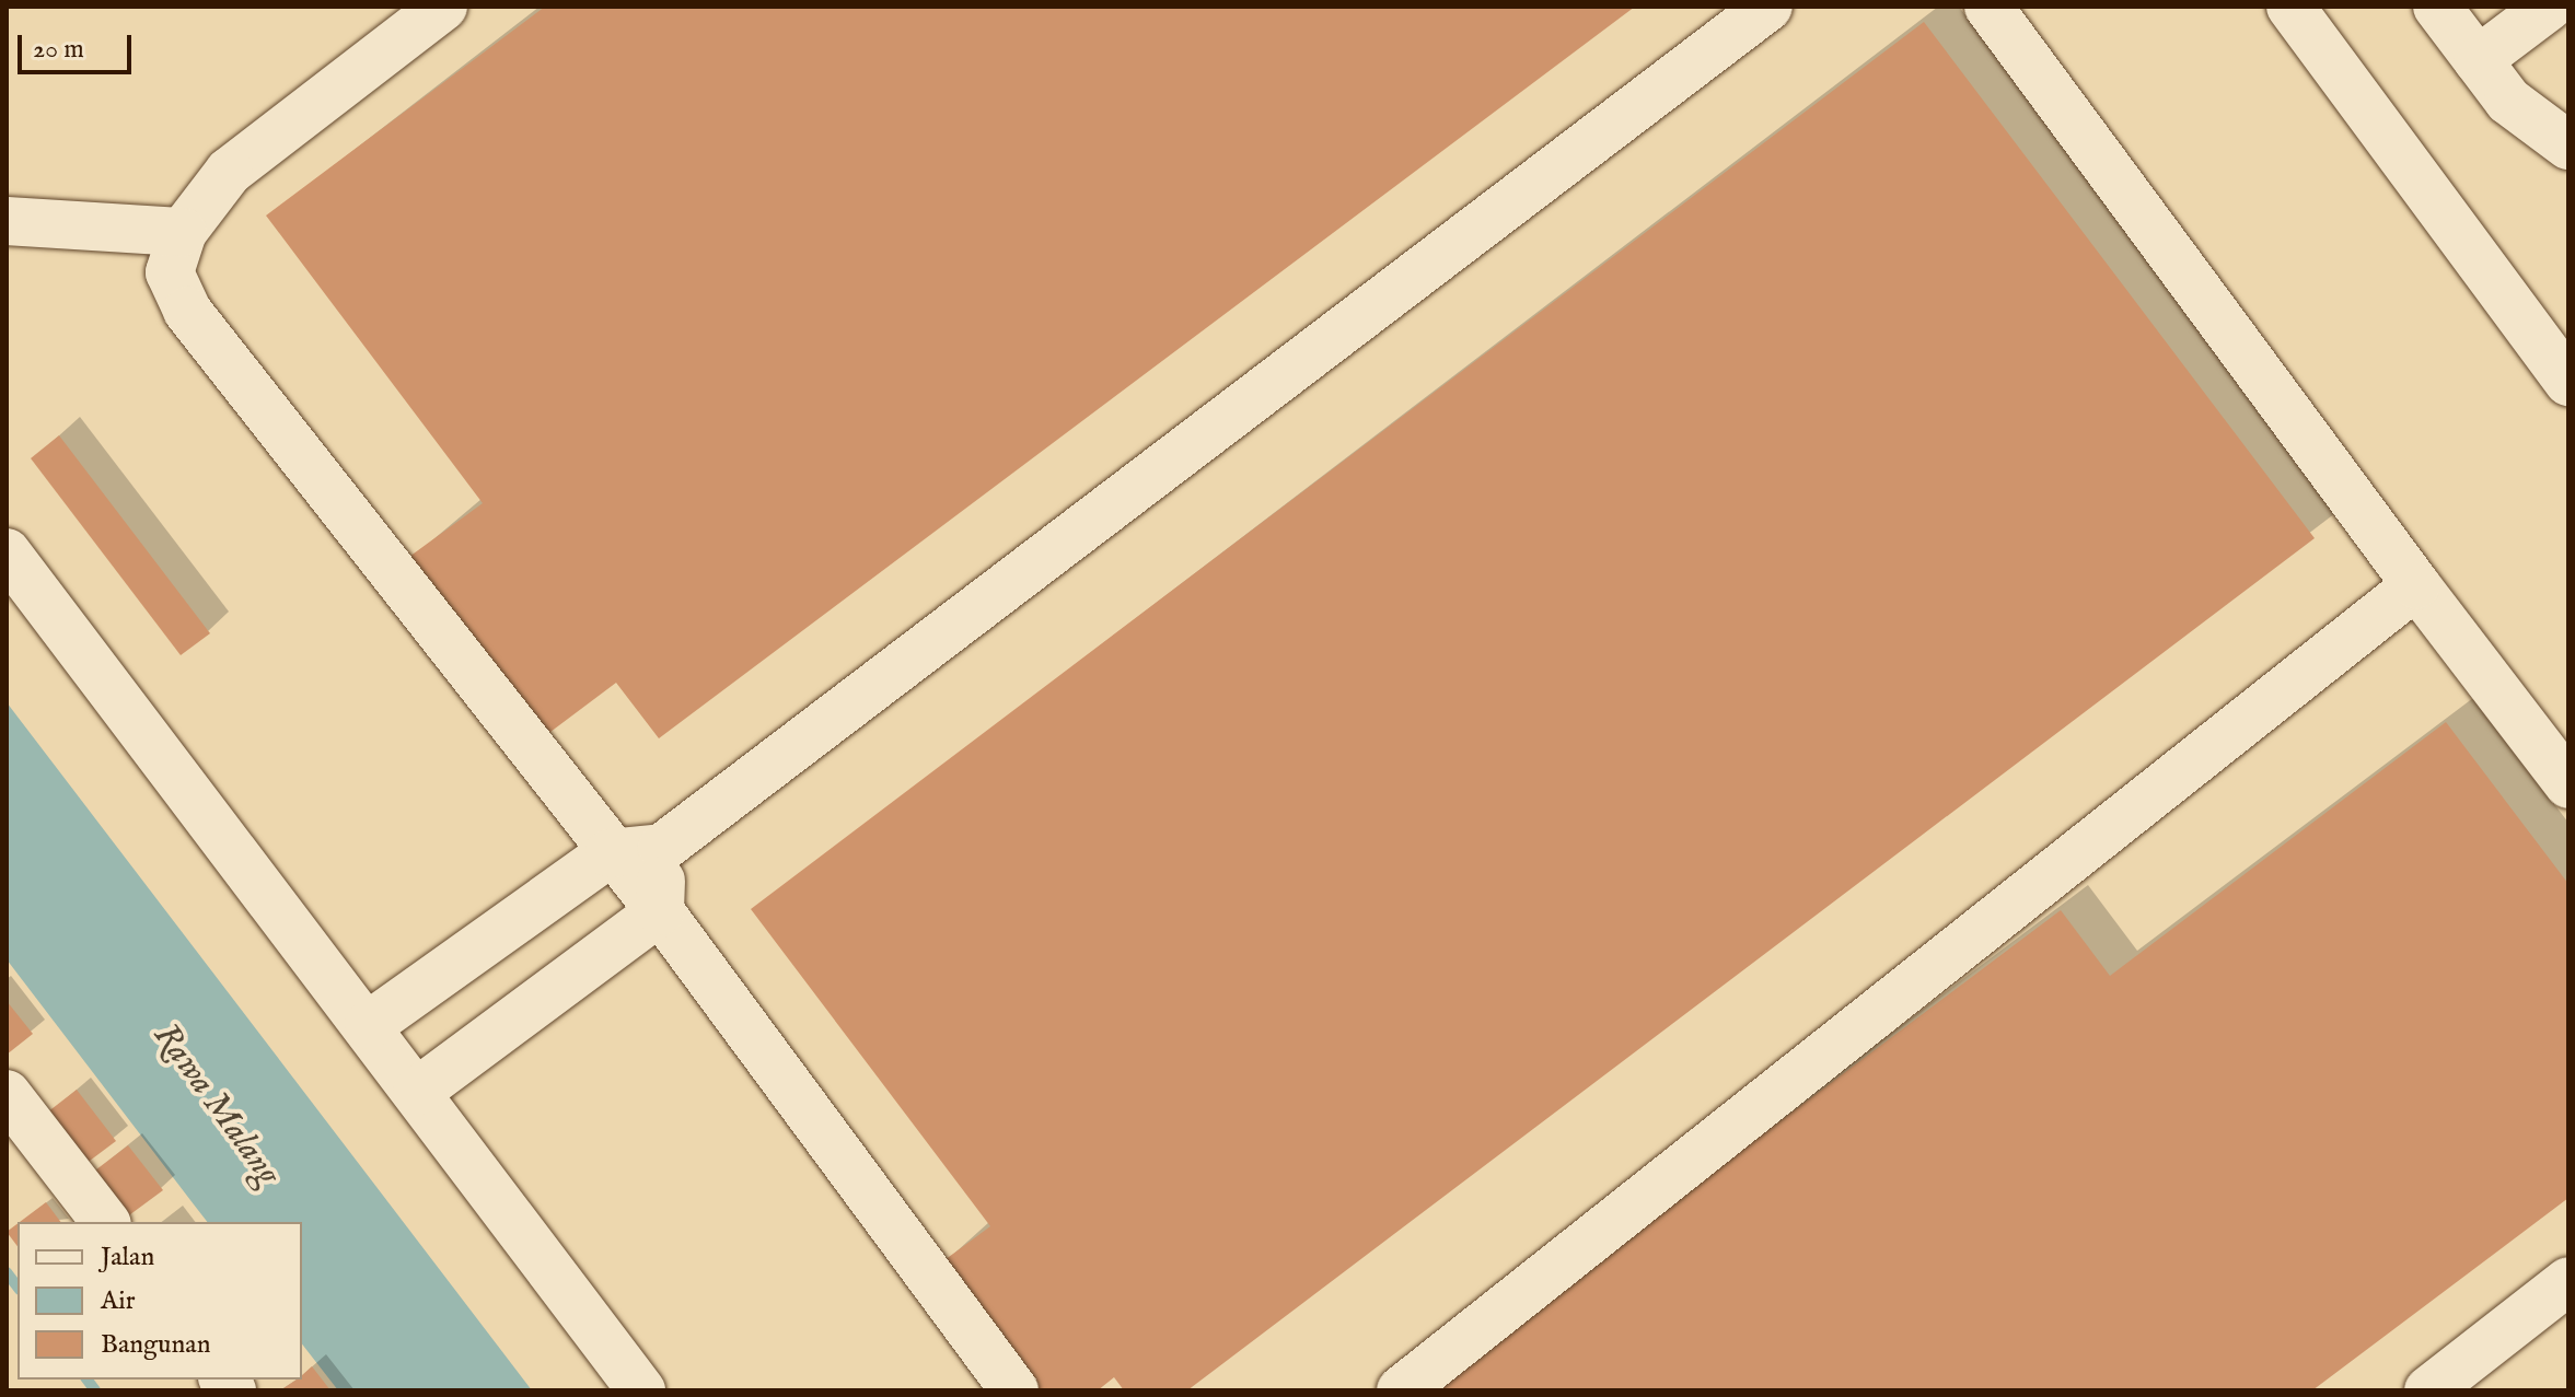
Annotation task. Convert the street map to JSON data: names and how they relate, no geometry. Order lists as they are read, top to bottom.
{
  "water": ["Rawa Malang"],
  "legend": ["Jalan", "Air", "Bangunan"],
  "scale_bar": "20 m"
}
